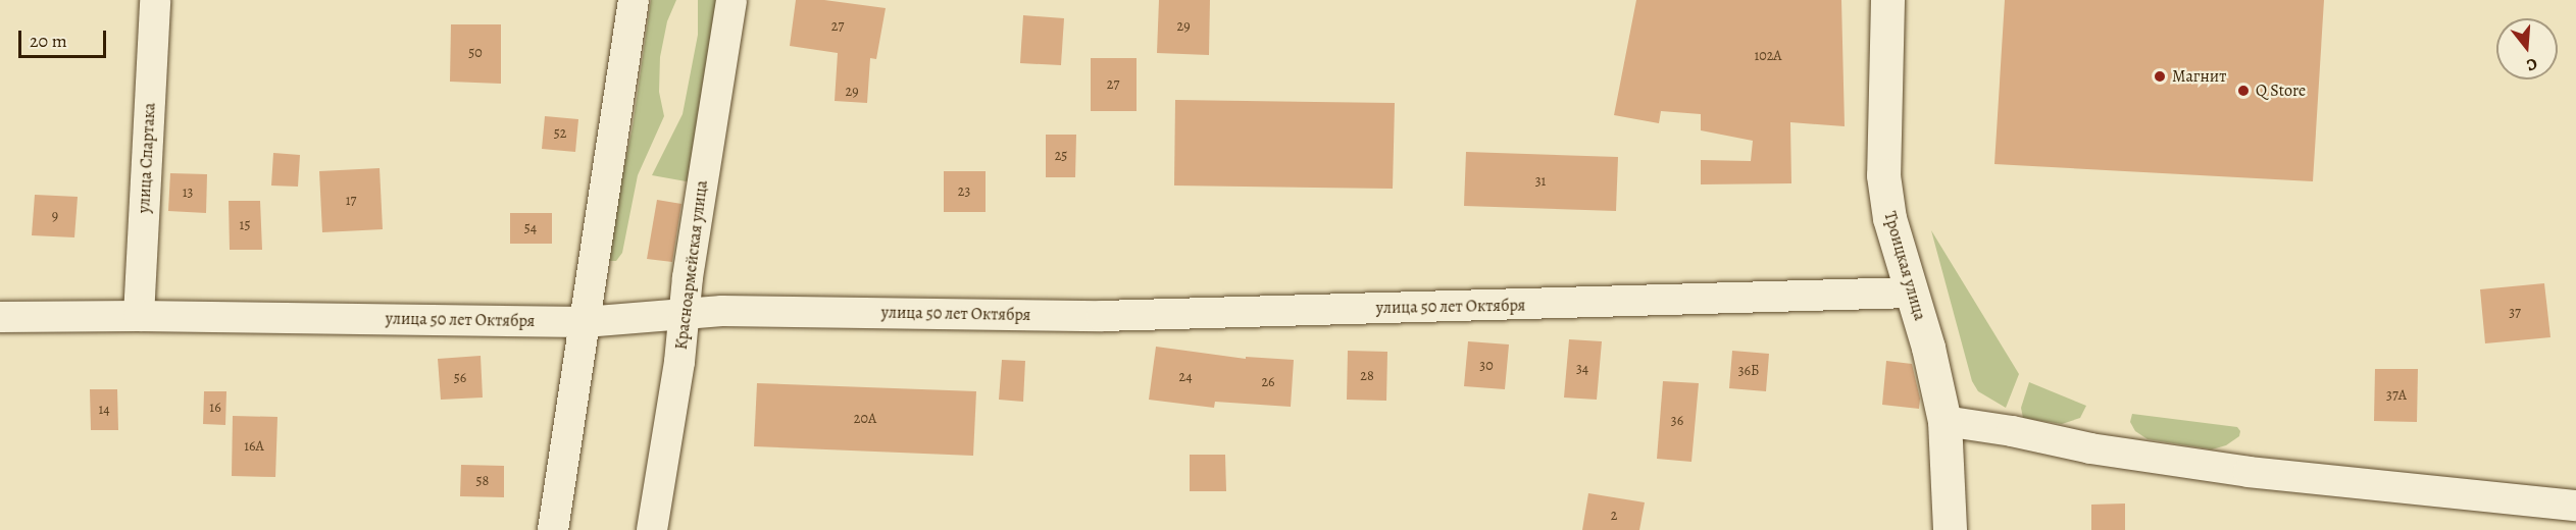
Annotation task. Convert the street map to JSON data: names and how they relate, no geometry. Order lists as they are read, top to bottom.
{
  "streets": {
    "main road": ["Троицкая улица"],
    "street": ["улица Спартака", "Красноармейская улица", "улица 50 лет Октября"]
  },
  "crossings": [
    ["улица Спартака", "улица 50 лет Октября"],
    ["Красноармейская улица", "улица 50 лет Октября"],
    ["Троицкая улица", "улица 50 лет Октября"]
  ],
  "places": ["Магнит", "Q Store"],
  "house_numbers": [
    "27",
    "29",
    "50",
    "102А",
    "27",
    "29",
    "52",
    "25",
    "31",
    "23",
    "13",
    "17",
    "9",
    "15",
    "54",
    "37",
    "30",
    "34",
    "36Б",
    "28",
    "24",
    "56",
    "26",
    "37А",
    "16",
    "14",
    "20А",
    "36",
    "16А",
    "58",
    "2"
  ],
  "scale_bar": "20 m",
  "north": "bottom"
}
